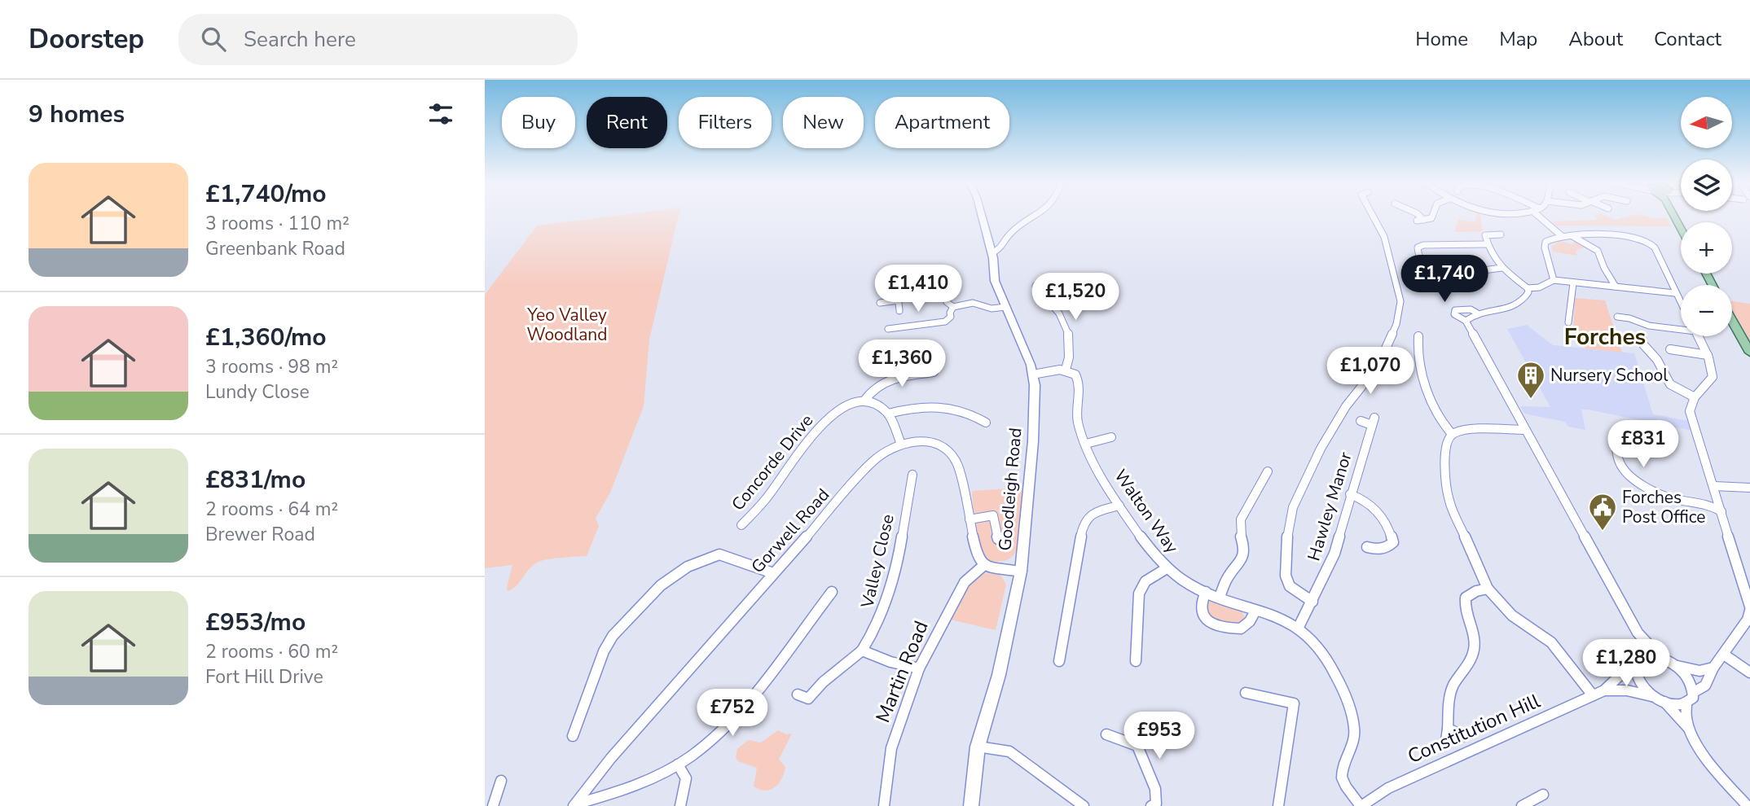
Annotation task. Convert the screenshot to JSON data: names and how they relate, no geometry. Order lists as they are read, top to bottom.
{
  "streets": {
    "street": [
      "Concorde Drive",
      "Goodleigh Road",
      "Hawley Manor",
      "Walton Way",
      "Gorwell Road",
      "Valley Close",
      "Martin Road",
      "Constitution Hill"
    ]
  },
  "crossings": [
    ["Hawley Manor", "Walton Way"],
    ["Gorwell Road", "Martin Road"]
  ],
  "districts": ["Forches"],
  "parks": ["Yeo Valley Woodland"],
  "places": {
    "building": ["Nursery School"],
    "public building": ["Forches Post Office"]
  },
  "north": "left",
  "page": {
    "header": "Doorstep",
    "search": "Search here",
    "nav": [
      "Home",
      "Map",
      "About",
      "Contact"
    ],
    "heading": "9 homes",
    "map_buttons": ["+", "−"],
    "chip": [
      "Buy",
      "Rent",
      "Filters",
      "New",
      "Apartment"
    ],
    "list": [
      {
        "name": "£1,740/mo",
        "note": "3 rooms · 110 m² · Greenbank Road"
      },
      {
        "name": "£1,360/mo",
        "note": "3 rooms · 98 m² · Lundy Close"
      },
      {
        "name": "£831/mo",
        "note": "2 rooms · 64 m² · Brewer Road"
      },
      {
        "name": "£953/mo",
        "note": "2 rooms · 60 m² · Fort Hill Drive"
      }
    ],
    "price": [
      "£1,740",
      "£1,410",
      "£1,520",
      "£1,360",
      "£1,070",
      "£831",
      "£1,280",
      "£752",
      "£953"
    ]
  }
}
